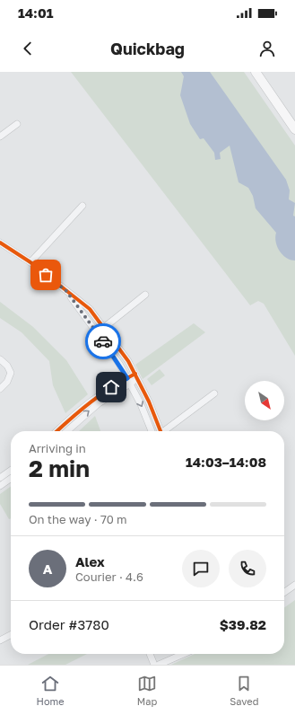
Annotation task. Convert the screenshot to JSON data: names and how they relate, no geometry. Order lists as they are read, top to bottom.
{
  "north": "bottom right",
  "page": {
    "status": "14:01",
    "header": "Quickbag",
    "heading": ["2 min", "Arriving in", "14:03–14:08"],
    "panel": [
      "Alex",
      "Courier · 4.6",
      "Order #3780",
      "$39.82"
    ],
    "bar": "On the way · 70 m",
    "round": "A",
    "tabs": ["Home", "Map", "Saved"]
  }
}
